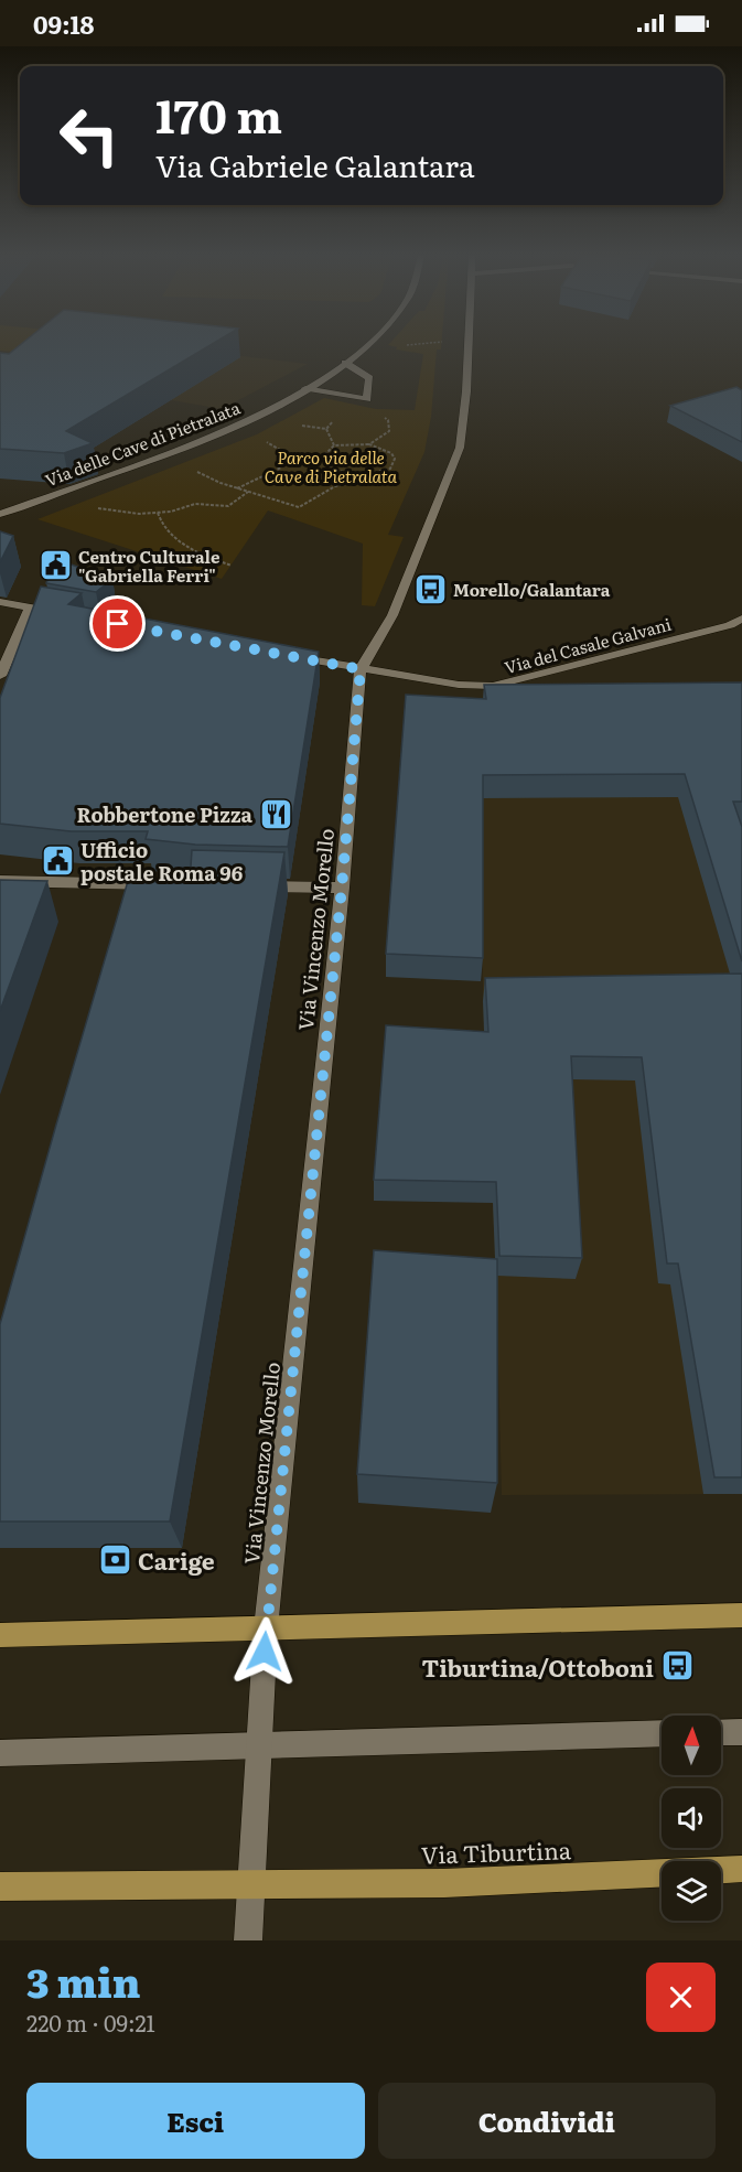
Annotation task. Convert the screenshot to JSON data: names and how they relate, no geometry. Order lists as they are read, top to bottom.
{
  "streets": {
    "main road": ["Via Tiburtina"],
    "street": ["Via delle Cave di Pietralata", "Via del Casale Galvani", "Via Vincenzo Morello"]
  },
  "crossings": [
    ["Via del Casale Galvani", "Via Vincenzo Morello"]
  ],
  "parks": ["Parco via delle Cave di Pietralata"],
  "places": {
    "public building": ["Centro Culturale \"Gabriella Ferri\"", "Ufficio postale Roma 96"],
    "bus stop": ["Morello/Galantara", "Tiburtina/Ottoboni"],
    "restaurant": ["Robbertone Pizza"],
    "bank": ["Carige"]
  },
  "north": "top",
  "page": {
    "status": "09:18",
    "turn": ["170 m", "Via Gabriele Galantara"],
    "heading": ["3 min", "220 m · 09:21"],
    "buttons": ["Esci", "Condividi"]
  }
}
